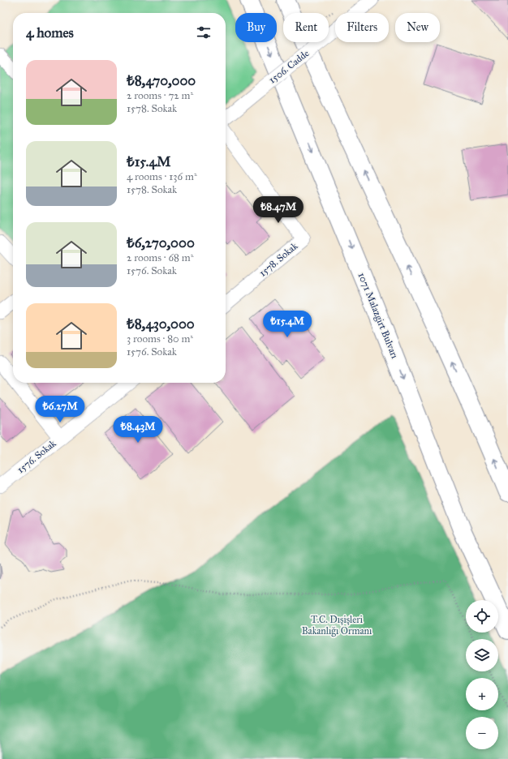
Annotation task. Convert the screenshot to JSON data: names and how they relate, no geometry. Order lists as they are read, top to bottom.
{
  "streets": {
    "main road": ["1071 Malazgirt Bulvarı"],
    "street": ["1506. Cadde", "1578. Sokak", "1576. Sokak"]
  },
  "parks": ["T.C. Dışişleri Bakanlığı Ormanı"],
  "page": {
    "chip": [
      "Buy",
      "Rent",
      "Filters",
      "New"
    ],
    "heading": "4 homes",
    "list": [
      {
        "name": "₺8,470,000",
        "note": "2 rooms · 72 m² · 1578. Sokak"
      },
      {
        "name": "₺15.4M",
        "note": "4 rooms · 136 m² · 1578. Sokak"
      },
      {
        "name": "₺6,270,000",
        "note": "2 rooms · 68 m² · 1576. Sokak"
      },
      {
        "name": "₺8,430,000",
        "note": "3 rooms · 80 m² · 1576. Sokak"
      }
    ],
    "price": [
      "₺8.47M",
      "₺15.4M",
      "₺6.27M",
      "₺8.43M"
    ],
    "map_buttons": ["+", "−"]
  }
}
